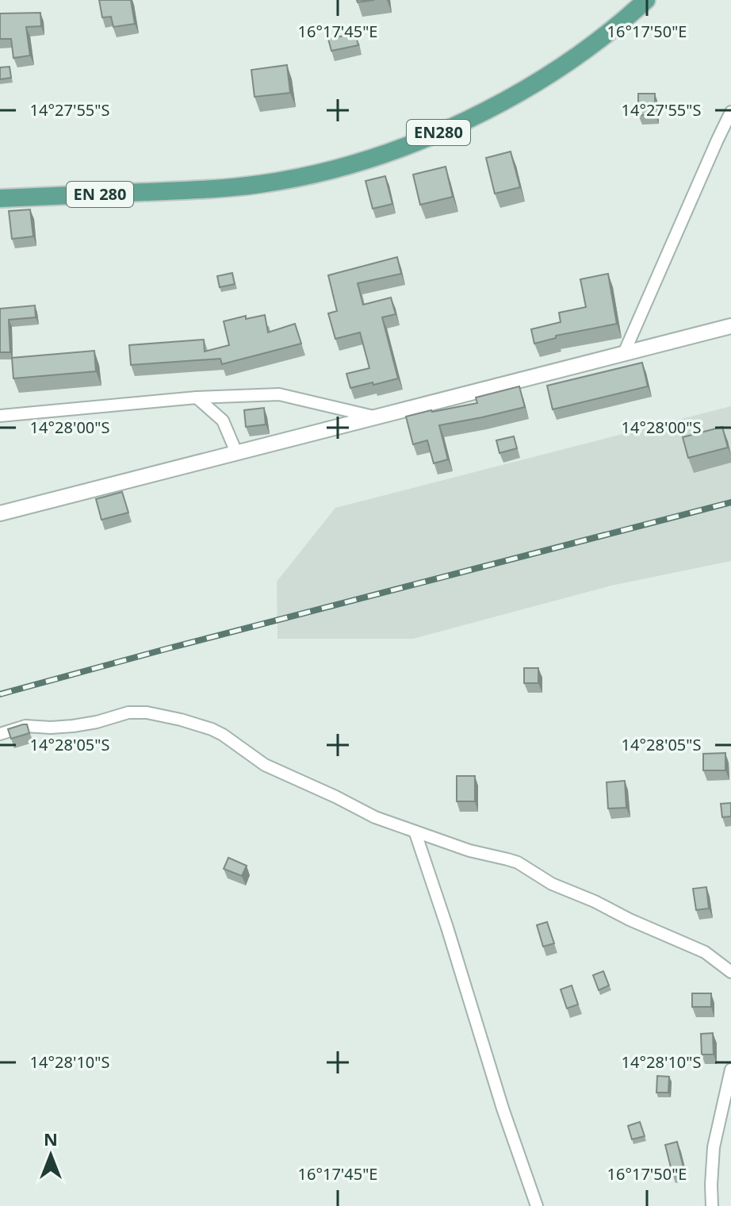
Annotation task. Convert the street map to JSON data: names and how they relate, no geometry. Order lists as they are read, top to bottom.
{
  "streets": {
    "main road": ["EN280", "EN 280"]
  },
  "crossings": [
    ["EN280", "EN 280"]
  ],
  "north": "top",
  "coordinates": [
    "16°17'45\"E",
    "16°17'50\"E",
    "14°27'55\"S",
    "14°28'00\"S",
    "14°28'05\"S",
    "14°28'10\"S"
  ]
}
